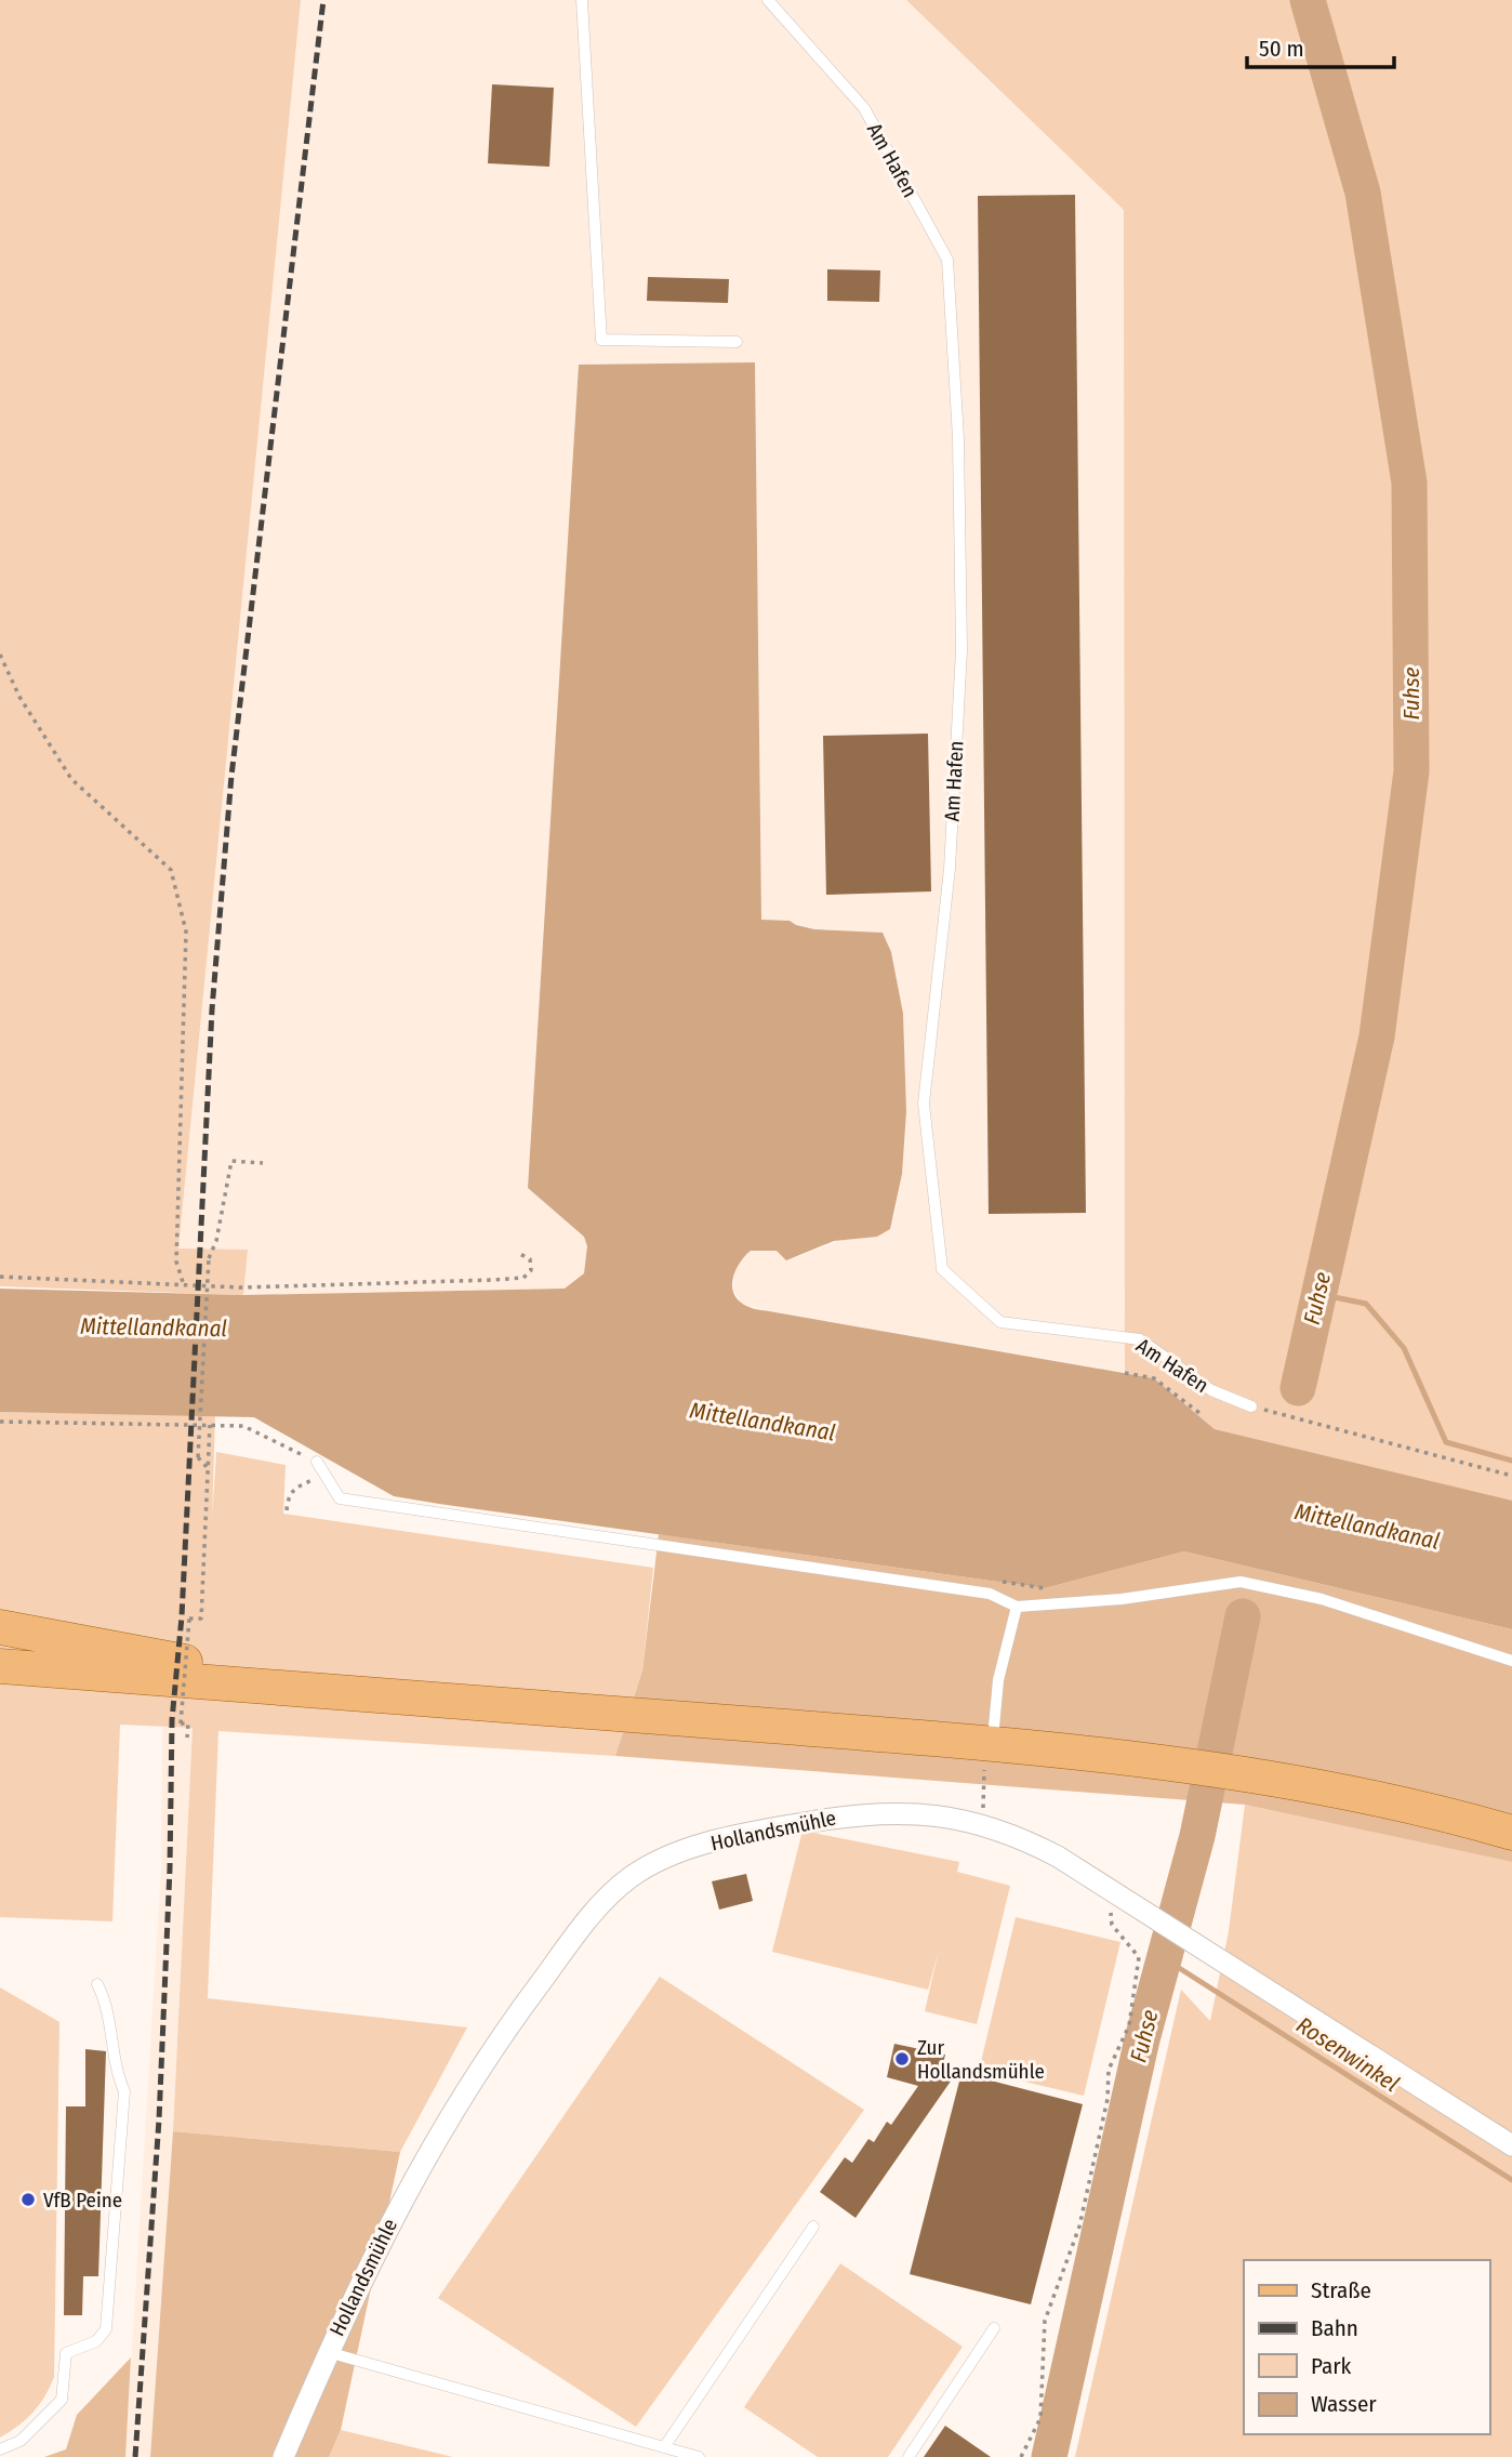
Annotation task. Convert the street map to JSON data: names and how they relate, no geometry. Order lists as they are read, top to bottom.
{
  "streets": {
    "street": ["Hollandsmühle"],
    "lane": ["Am Hafen"]
  },
  "water": ["Fuhse", "Mittellandkanal", "Rosenwinkel"],
  "places": ["Zur Hollandsmühle", "VfB Peine"],
  "legend": [
    "Straße",
    "Bahn",
    "Park",
    "Wasser"
  ],
  "scale_bar": "50 m"
}
